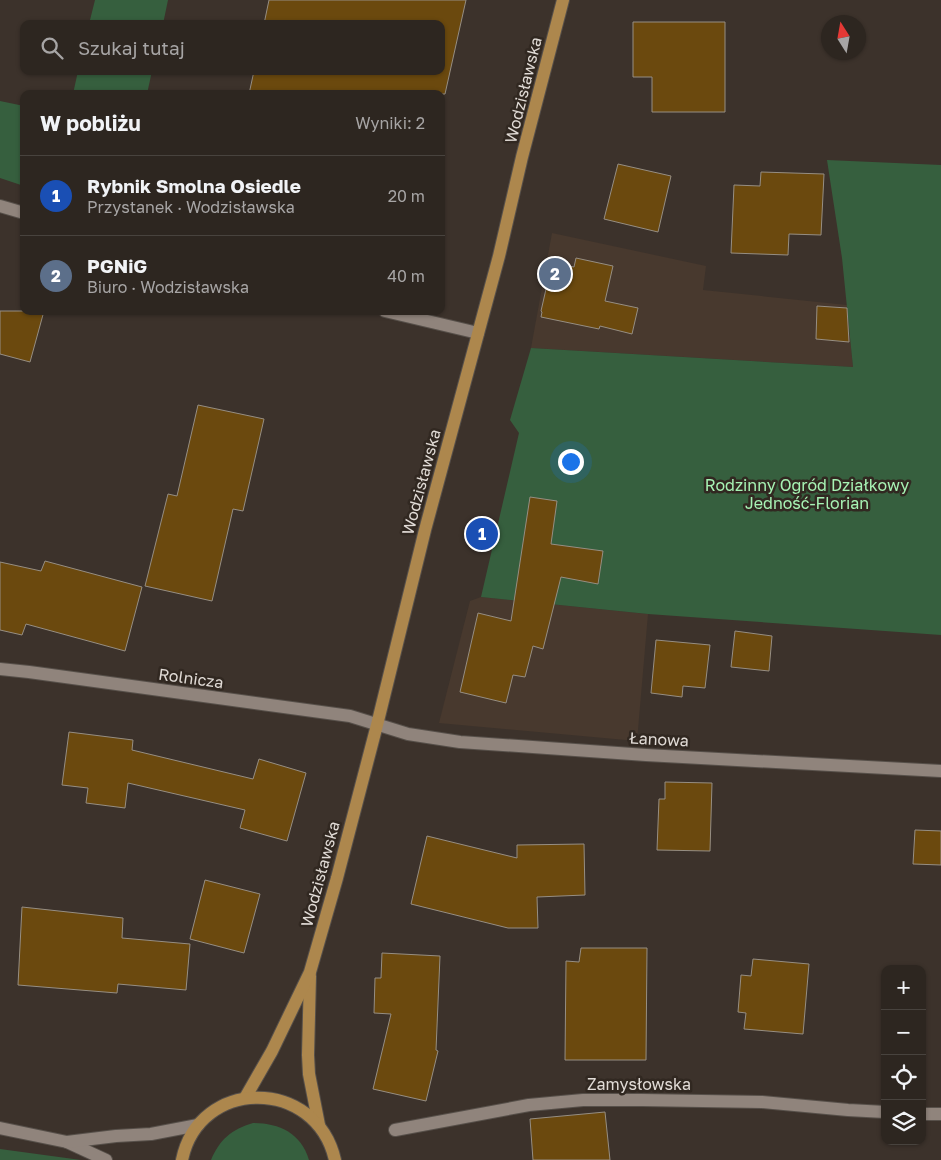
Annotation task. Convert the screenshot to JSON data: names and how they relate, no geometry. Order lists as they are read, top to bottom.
{
  "streets": {
    "main road": ["Wodzisławska"],
    "street": ["Rolnicza", "Łanowa", "Zamysłowska"]
  },
  "crossings": [
    ["Wodzisławska", "Rolnicza"],
    ["Wodzisławska", "Łanowa"],
    ["Rolnicza", "Łanowa"]
  ],
  "parks": ["Rodzinny Ogród Działkowy Jedność-Florian"],
  "north": "top",
  "page": {
    "search": "Szukaj tutaj",
    "heading": ["W pobliżu", "Wyniki: 2"],
    "list": [
      {
        "mark": "1",
        "name": "Rybnik Smolna Osiedle",
        "note": "Przystanek · Wodzisławska",
        "value": "20 m"
      },
      {
        "mark": "2",
        "name": "PGNiG",
        "note": "Biuro · Wodzisławska",
        "value": "40 m"
      }
    ],
    "pins": ["2", "1"],
    "map_buttons": ["+", "−"]
  }
}
